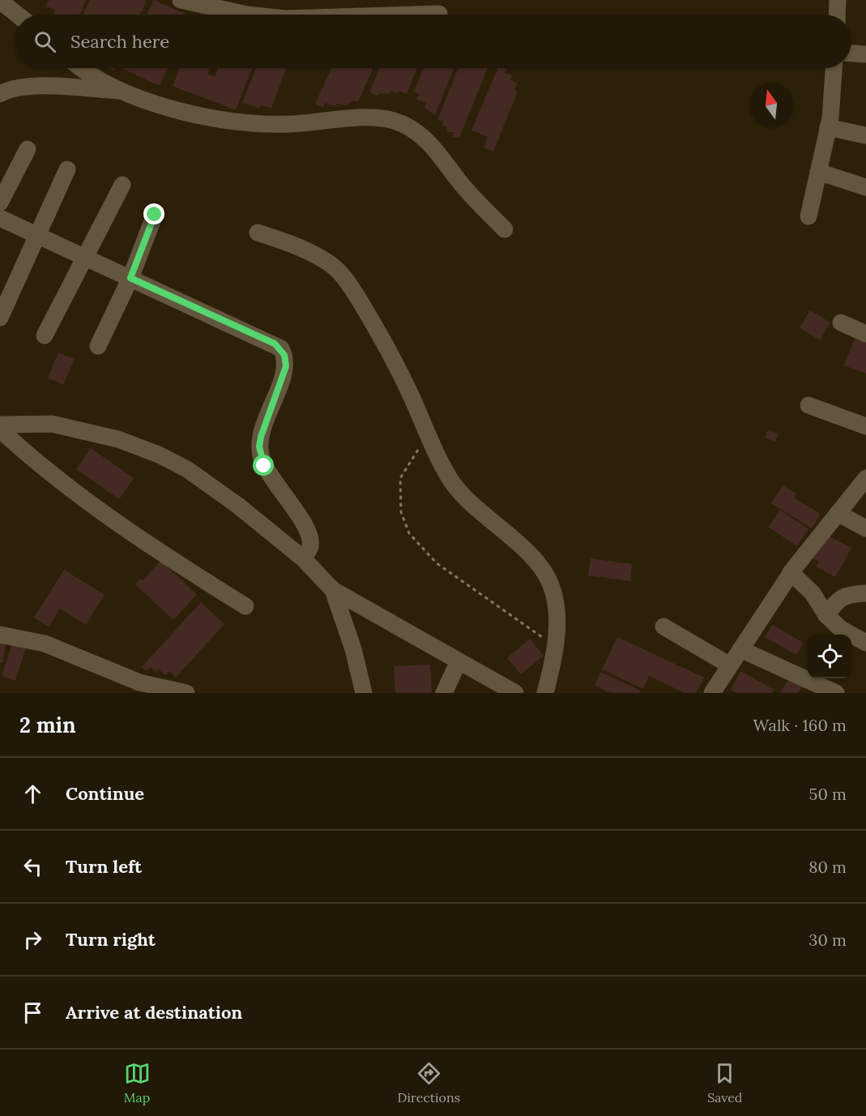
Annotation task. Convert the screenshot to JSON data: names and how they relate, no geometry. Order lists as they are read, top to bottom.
{
  "north": "top",
  "page": {
    "search": "Search here",
    "heading": ["2 min", "Walk · 160 m"],
    "list": [
      ["Continue", "50 m"],
      ["Turn left", "80 m"],
      ["Turn right", "30 m"],
      "Arrive at destination"
    ],
    "nav": ["Map", "Directions", "Saved"]
  }
}
